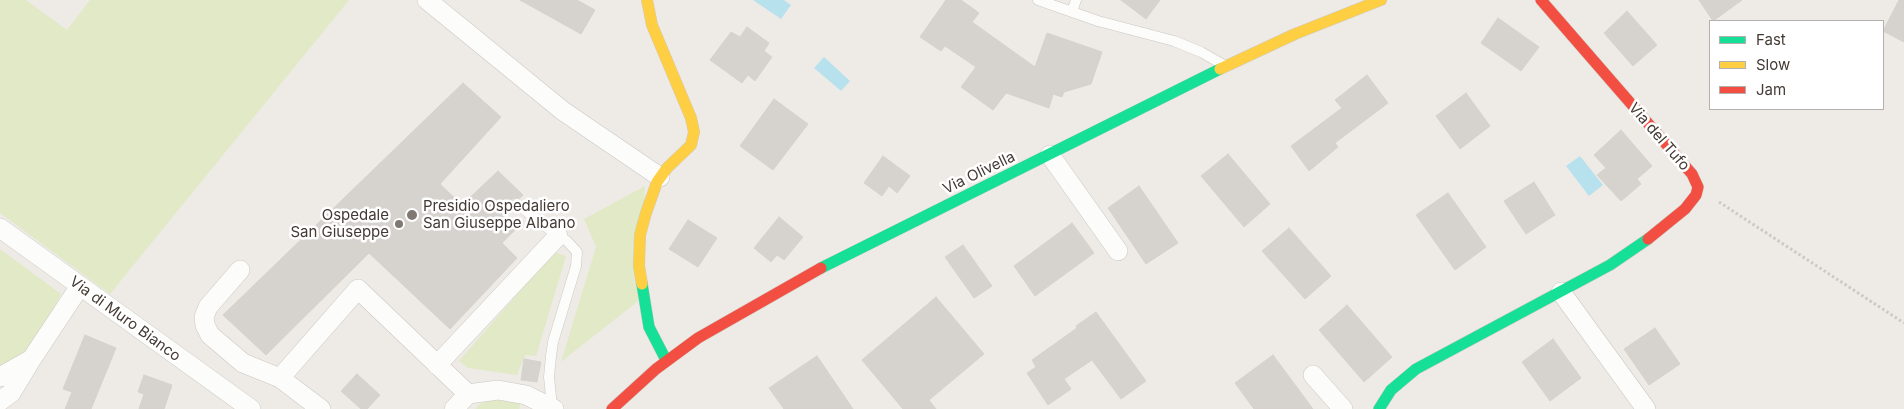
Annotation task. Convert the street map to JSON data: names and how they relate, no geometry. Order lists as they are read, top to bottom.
{
  "streets": {
    "street": ["Via del Tufo", "Via Olivella", "Via di Muro Bianco"]
  },
  "places": ["Presidio Ospedaliero San Giuseppe Albano", "Ospedale San Giuseppe"],
  "legend": ["Fast", "Slow", "Jam"]
}
